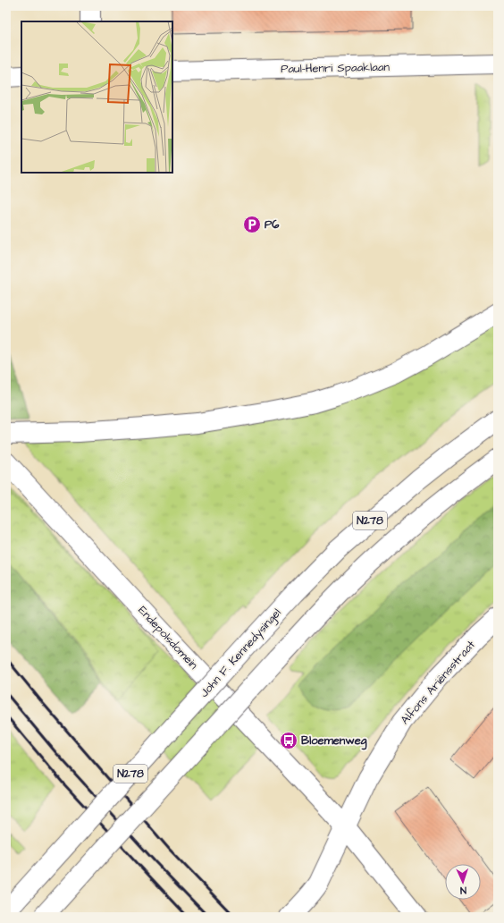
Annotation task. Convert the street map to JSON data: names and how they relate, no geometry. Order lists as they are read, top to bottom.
{
  "streets": {
    "main road": [
      "Paul-Henri Spaaklaan",
      "N278",
      "Endepolsdomein",
      "John F. Kennedysingel",
      "Alfons Ariënsstraat"
    ]
  },
  "crossings": [
    ["Endepolsdomein", "Alfons Ariënsstraat"]
  ],
  "places": {
    "parking": ["P6"],
    "bus stop": ["Bloemenweg"]
  },
  "north": "bottom"
}
